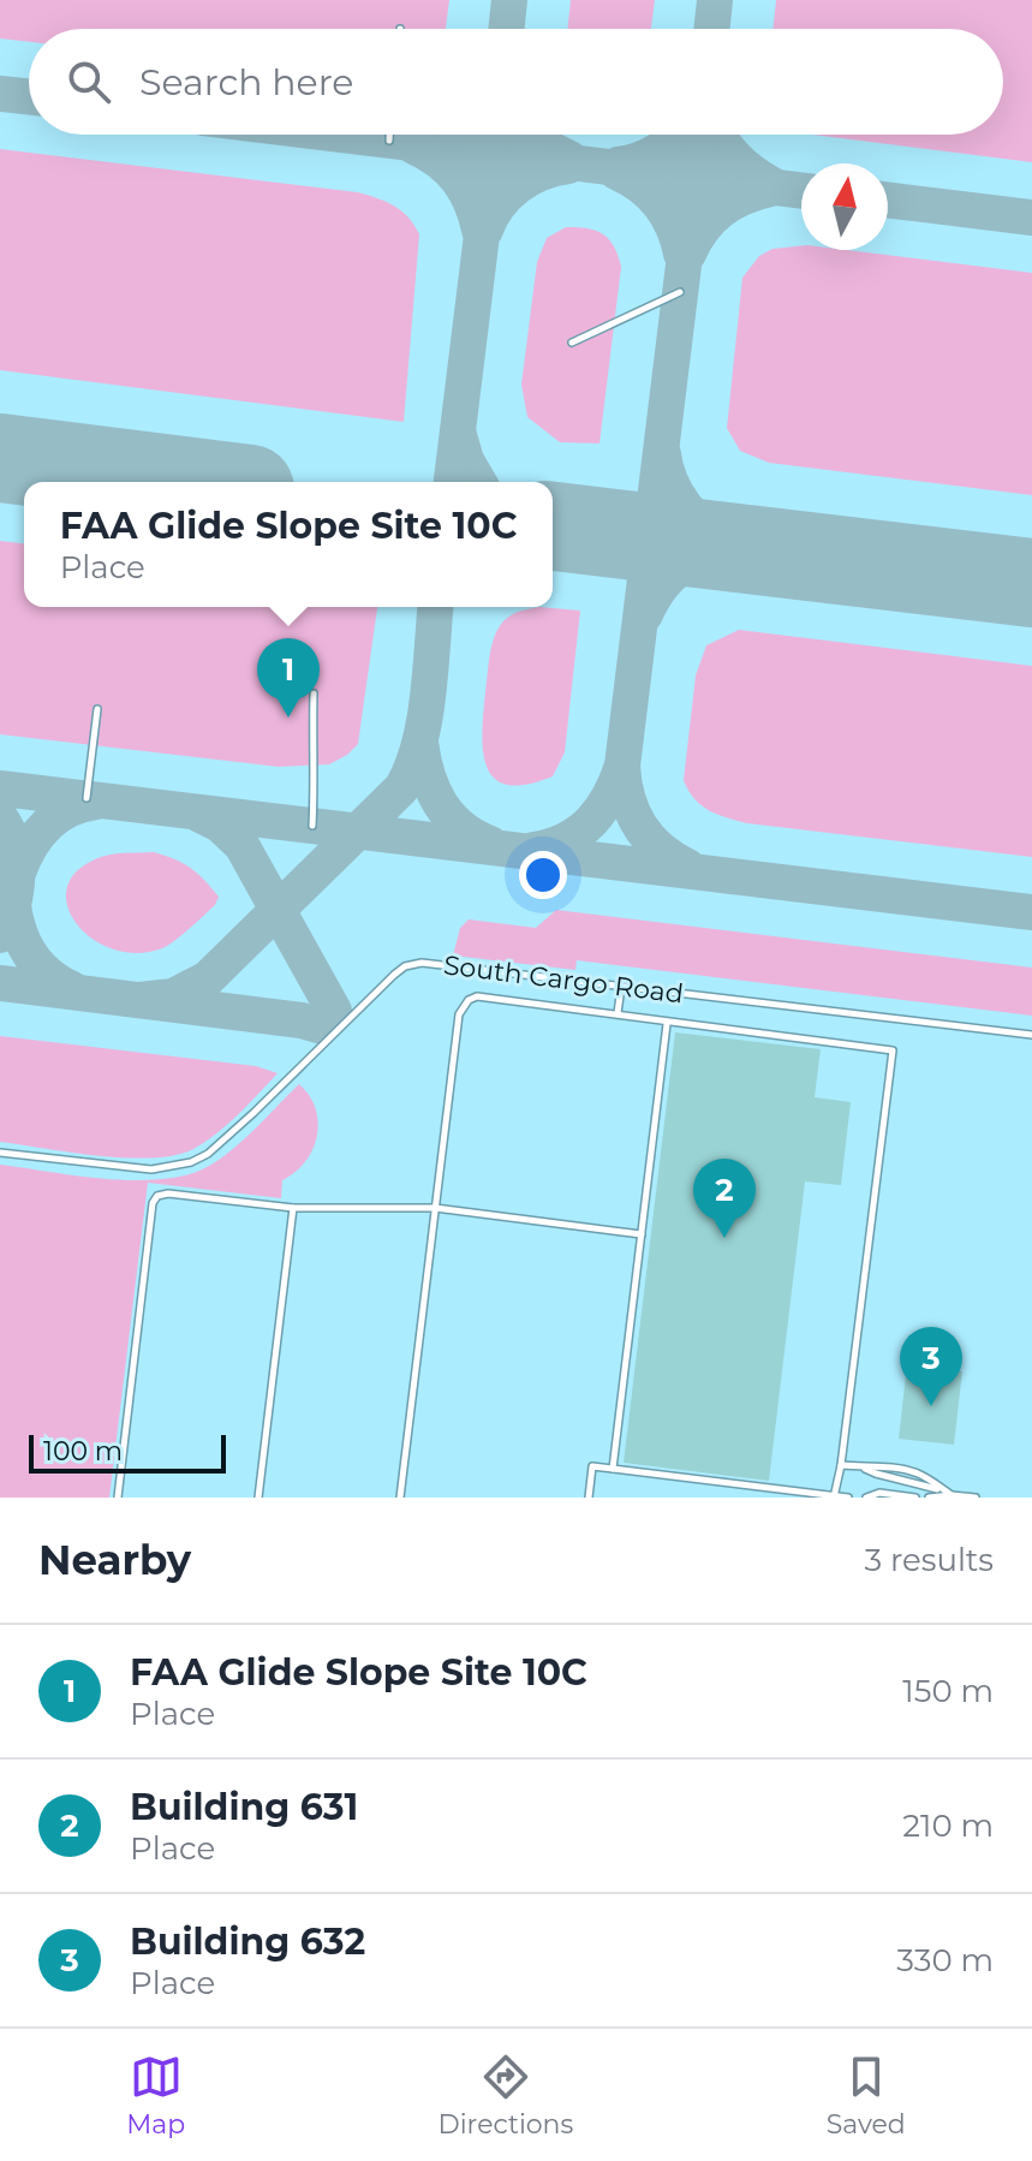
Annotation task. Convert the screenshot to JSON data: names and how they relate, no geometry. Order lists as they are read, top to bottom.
{
  "streets": {
    "lane": ["South Cargo Road"]
  },
  "scale_bar": "100 m",
  "north": "top",
  "page": {
    "search": "Search here",
    "popup": ["FAA Glide Slope Site 10C", "Place"],
    "pins": ["1", "2", "3"],
    "scale": "100 m",
    "heading": ["Nearby", "3 results"],
    "list": [
      {
        "mark": "1",
        "name": "FAA Glide Slope Site 10C",
        "note": "Place",
        "value": "150 m"
      },
      {
        "mark": "2",
        "name": "Building 631",
        "note": "Place",
        "value": "210 m"
      },
      {
        "mark": "3",
        "name": "Building 632",
        "note": "Place",
        "value": "330 m"
      }
    ],
    "nav": ["Map", "Directions", "Saved"]
  }
}
